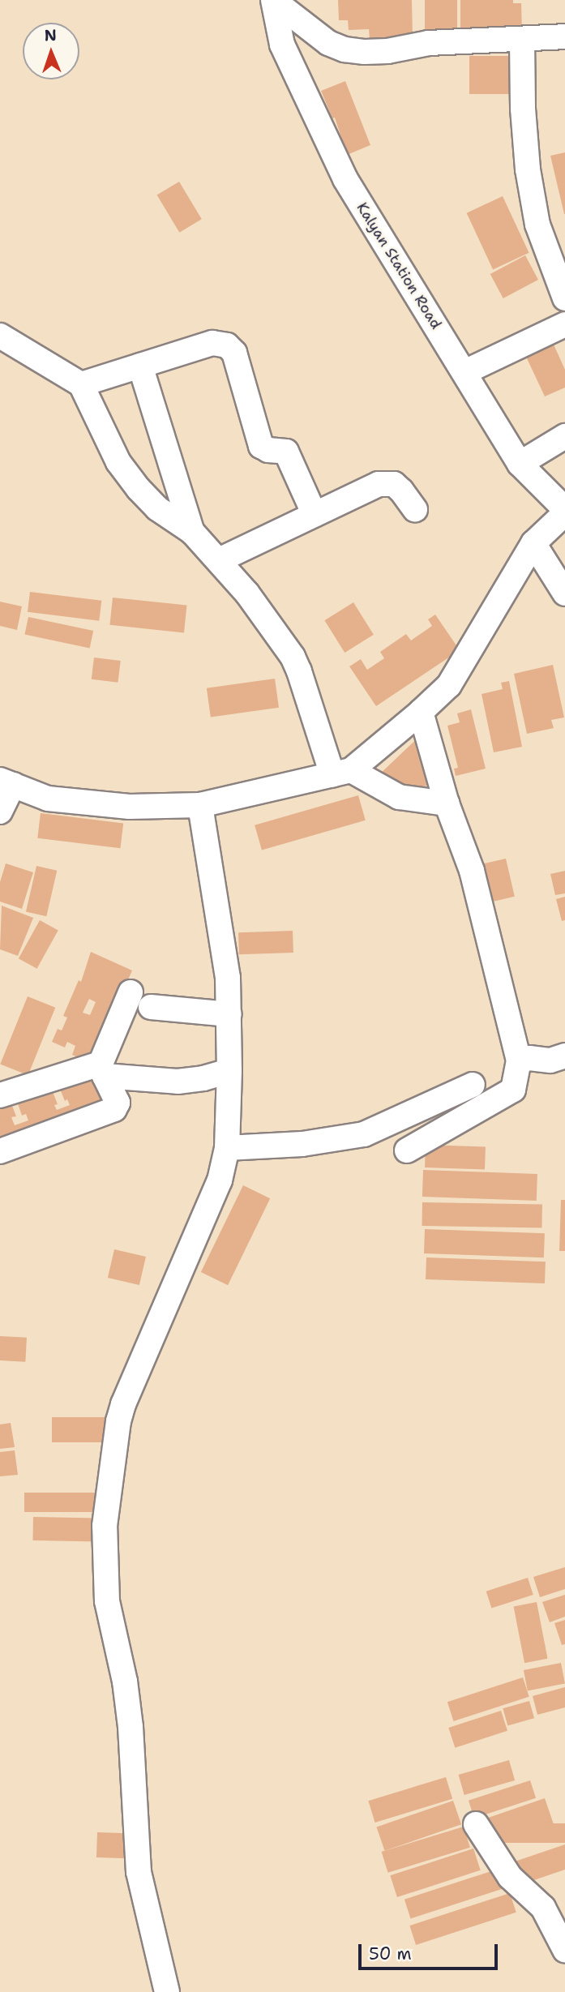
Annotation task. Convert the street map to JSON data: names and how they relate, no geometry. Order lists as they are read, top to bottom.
{
  "streets": {
    "street": ["Kalyan Station Road"]
  },
  "scale_bar": "50 m",
  "north": "top"
}
